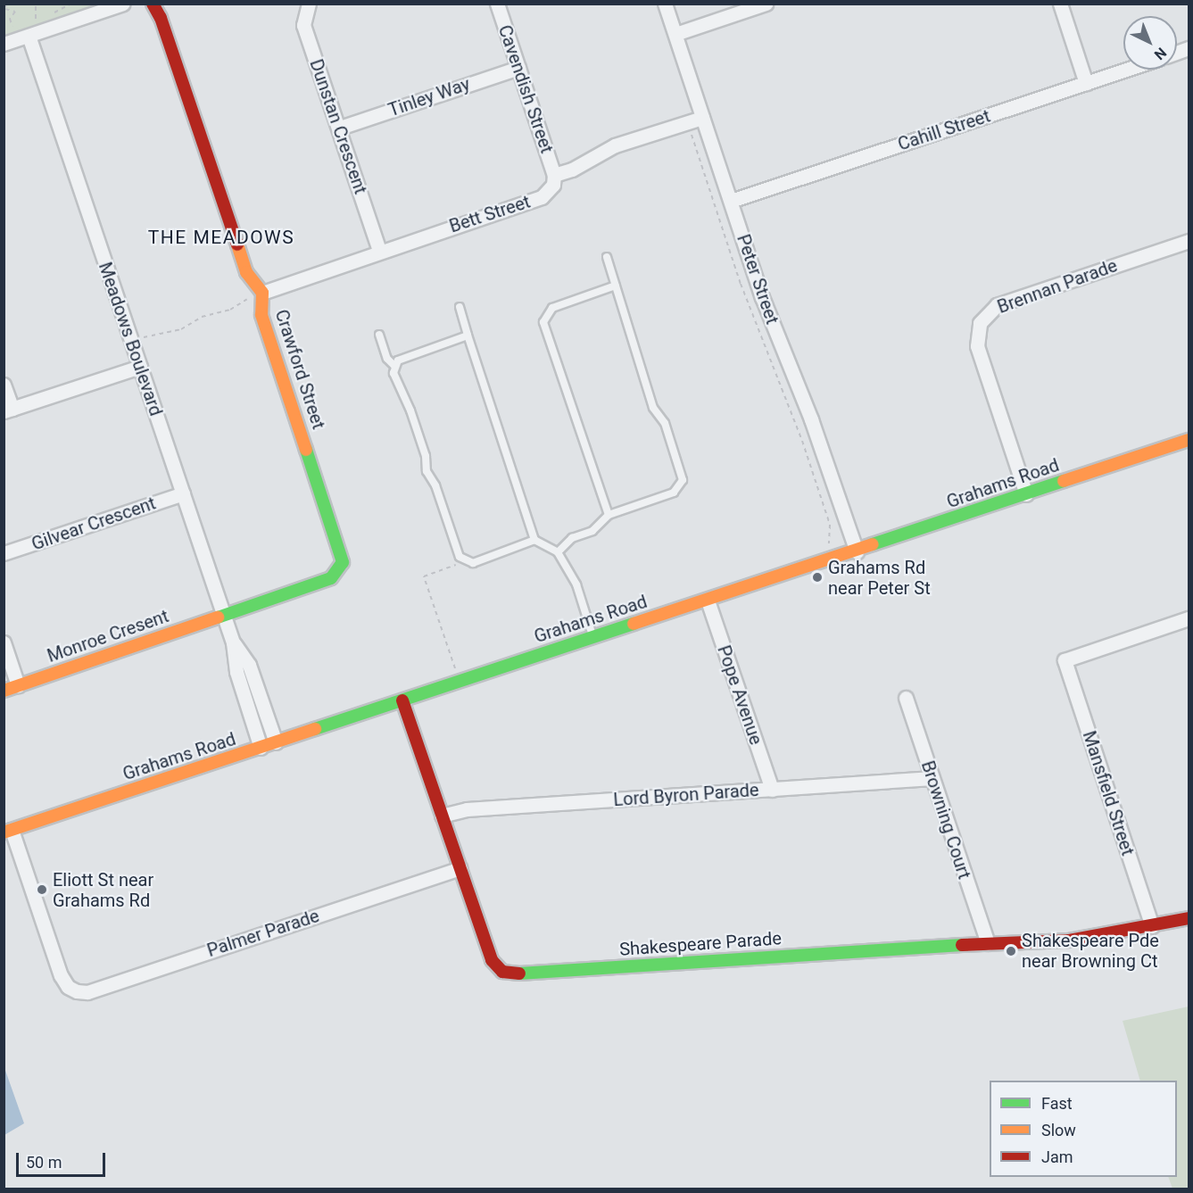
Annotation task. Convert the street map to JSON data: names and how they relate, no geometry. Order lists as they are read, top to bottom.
{
  "streets": {
    "street": [
      "Cavendish Street",
      "Tinley Way",
      "Dunstan Crescent",
      "Cahill Street",
      "Bett Street",
      "Peter Street",
      "Brennan Parade",
      "Meadows Boulevard",
      "Crawford Street",
      "Grahams Road",
      "Gilvear Crescent",
      "Monroe Cresent",
      "Pope Avenue",
      "Mansfield Street",
      "Lord Byron Parade",
      "Browning Court",
      "Palmer Parade",
      "Shakespeare Parade"
    ]
  },
  "crossings": [
    ["Cavendish Street", "Tinley Way"],
    ["Cavendish Street", "Bett Street"],
    ["Tinley Way", "Dunstan Crescent"],
    ["Dunstan Crescent", "Bett Street"],
    ["Cahill Street", "Peter Street"],
    ["Bett Street", "Crawford Street"],
    ["Peter Street", "Grahams Road"],
    ["Brennan Parade", "Grahams Road"],
    ["Meadows Boulevard", "Crawford Street"],
    ["Meadows Boulevard", "Grahams Road"],
    ["Meadows Boulevard", "Gilvear Crescent"],
    ["Meadows Boulevard", "Monroe Cresent"],
    ["Crawford Street", "Monroe Cresent"],
    ["Grahams Road", "Pope Avenue"],
    ["Grahams Road", "Palmer Parade"],
    ["Grahams Road", "Shakespeare Parade"],
    ["Pope Avenue", "Lord Byron Parade"],
    ["Mansfield Street", "Shakespeare Parade"],
    ["Lord Byron Parade", "Browning Court"],
    ["Lord Byron Parade", "Shakespeare Parade"],
    ["Browning Court", "Shakespeare Parade"],
    ["Palmer Parade", "Shakespeare Parade"]
  ],
  "districts": ["THE MEADOWS"],
  "places": ["Grahams Rd near Peter St", "Eliott St near Grahams Rd", "Shakespeare Pde near Browning Ct"],
  "legend": ["Fast", "Slow", "Jam"],
  "scale_bar": "50 m",
  "north": "bottom right"
}
